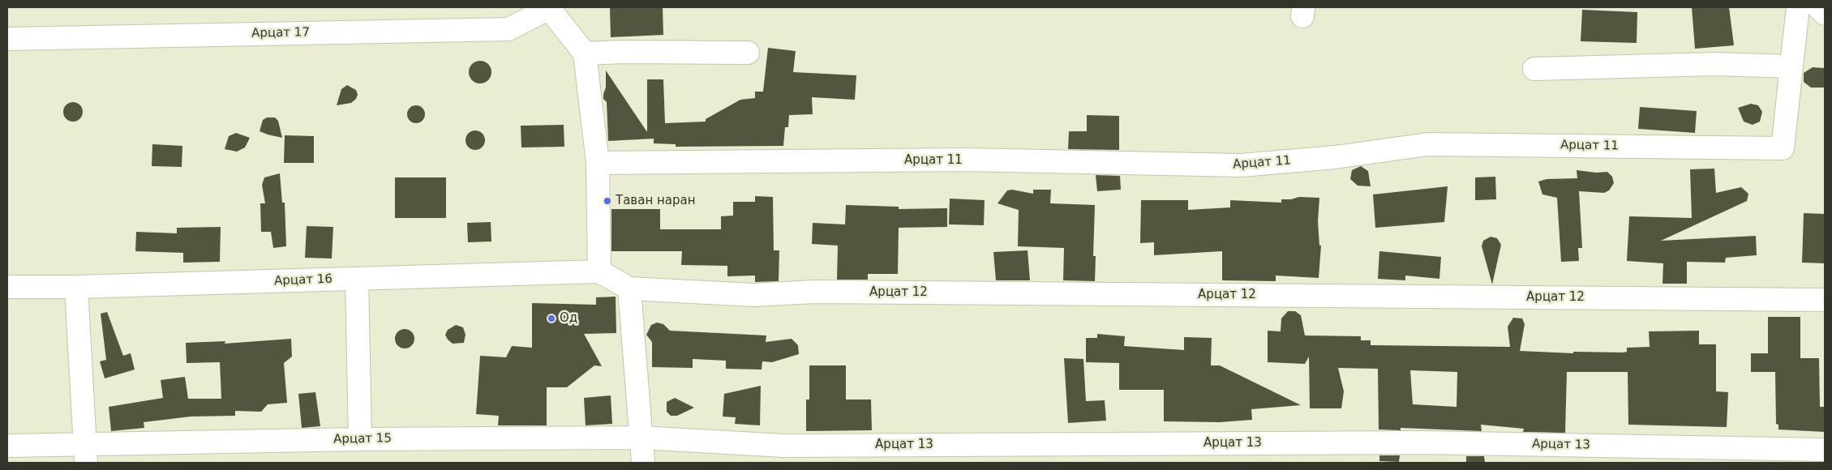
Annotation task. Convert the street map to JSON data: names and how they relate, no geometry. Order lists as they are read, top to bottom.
{
  "streets": {
    "street": [
      "Арцат 17",
      "Арцат 11",
      "Арцат 16",
      "Арцат 12",
      "Арцат 15",
      "Арцат 13"
    ]
  },
  "crossings": [
    ["Арцат 15", "Арцат 13"]
  ],
  "places": ["Таван наран", "Од"]
}
